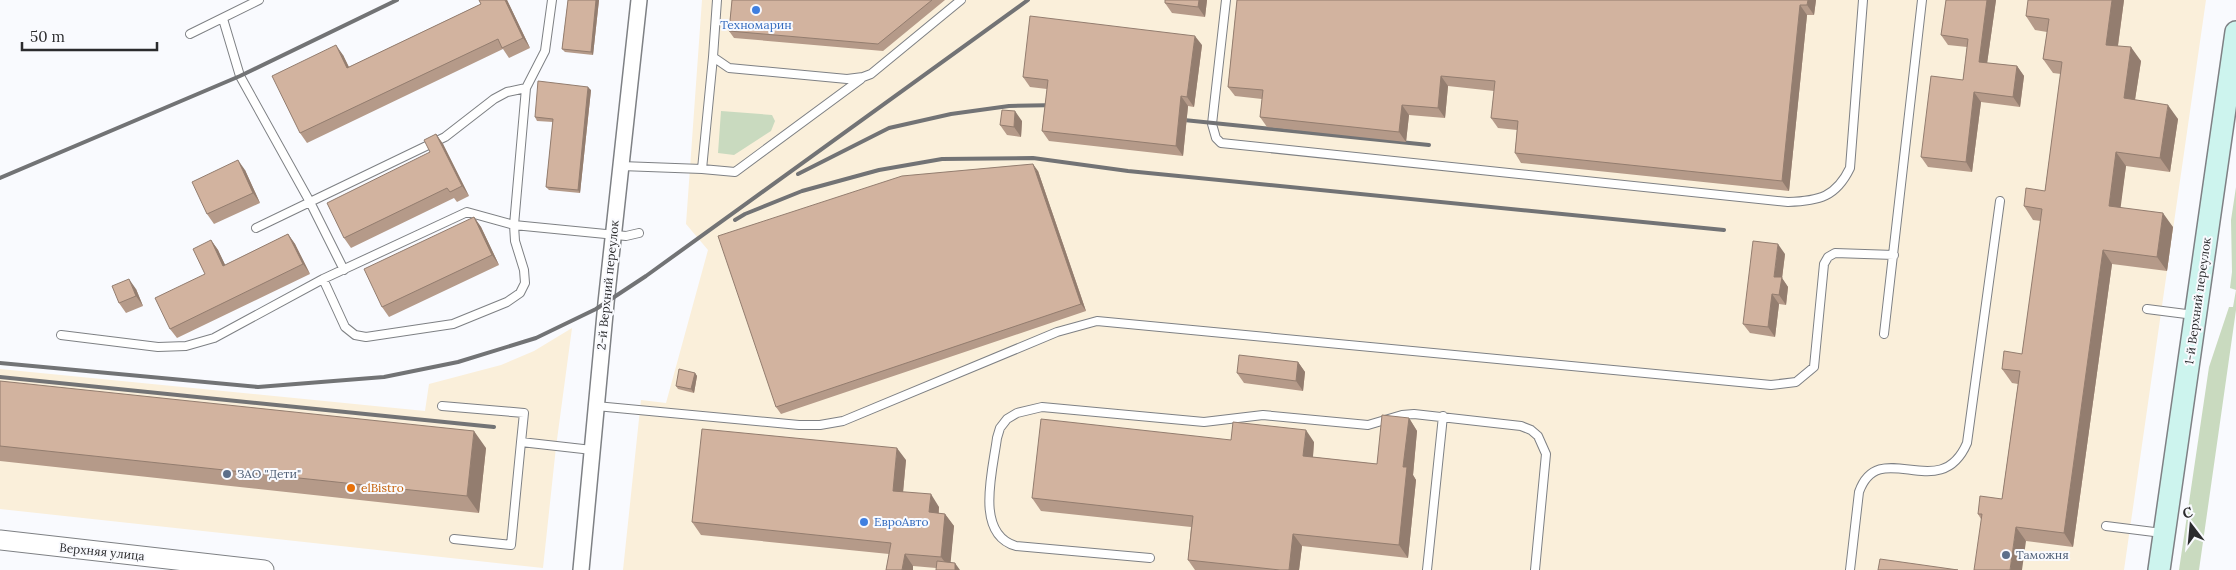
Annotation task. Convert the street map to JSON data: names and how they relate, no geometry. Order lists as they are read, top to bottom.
{
  "streets": {
    "main road": ["1-й Верхний переулок"],
    "street": ["2-й Верхний переулок", "Верхняя улица"]
  },
  "places": [
    "Техномарин",
    "ЗАО \"Дети\"",
    "elBistro",
    "ЕвроАвто",
    "Таможня"
  ],
  "scale_bar": "50 m",
  "north": "top"
}
